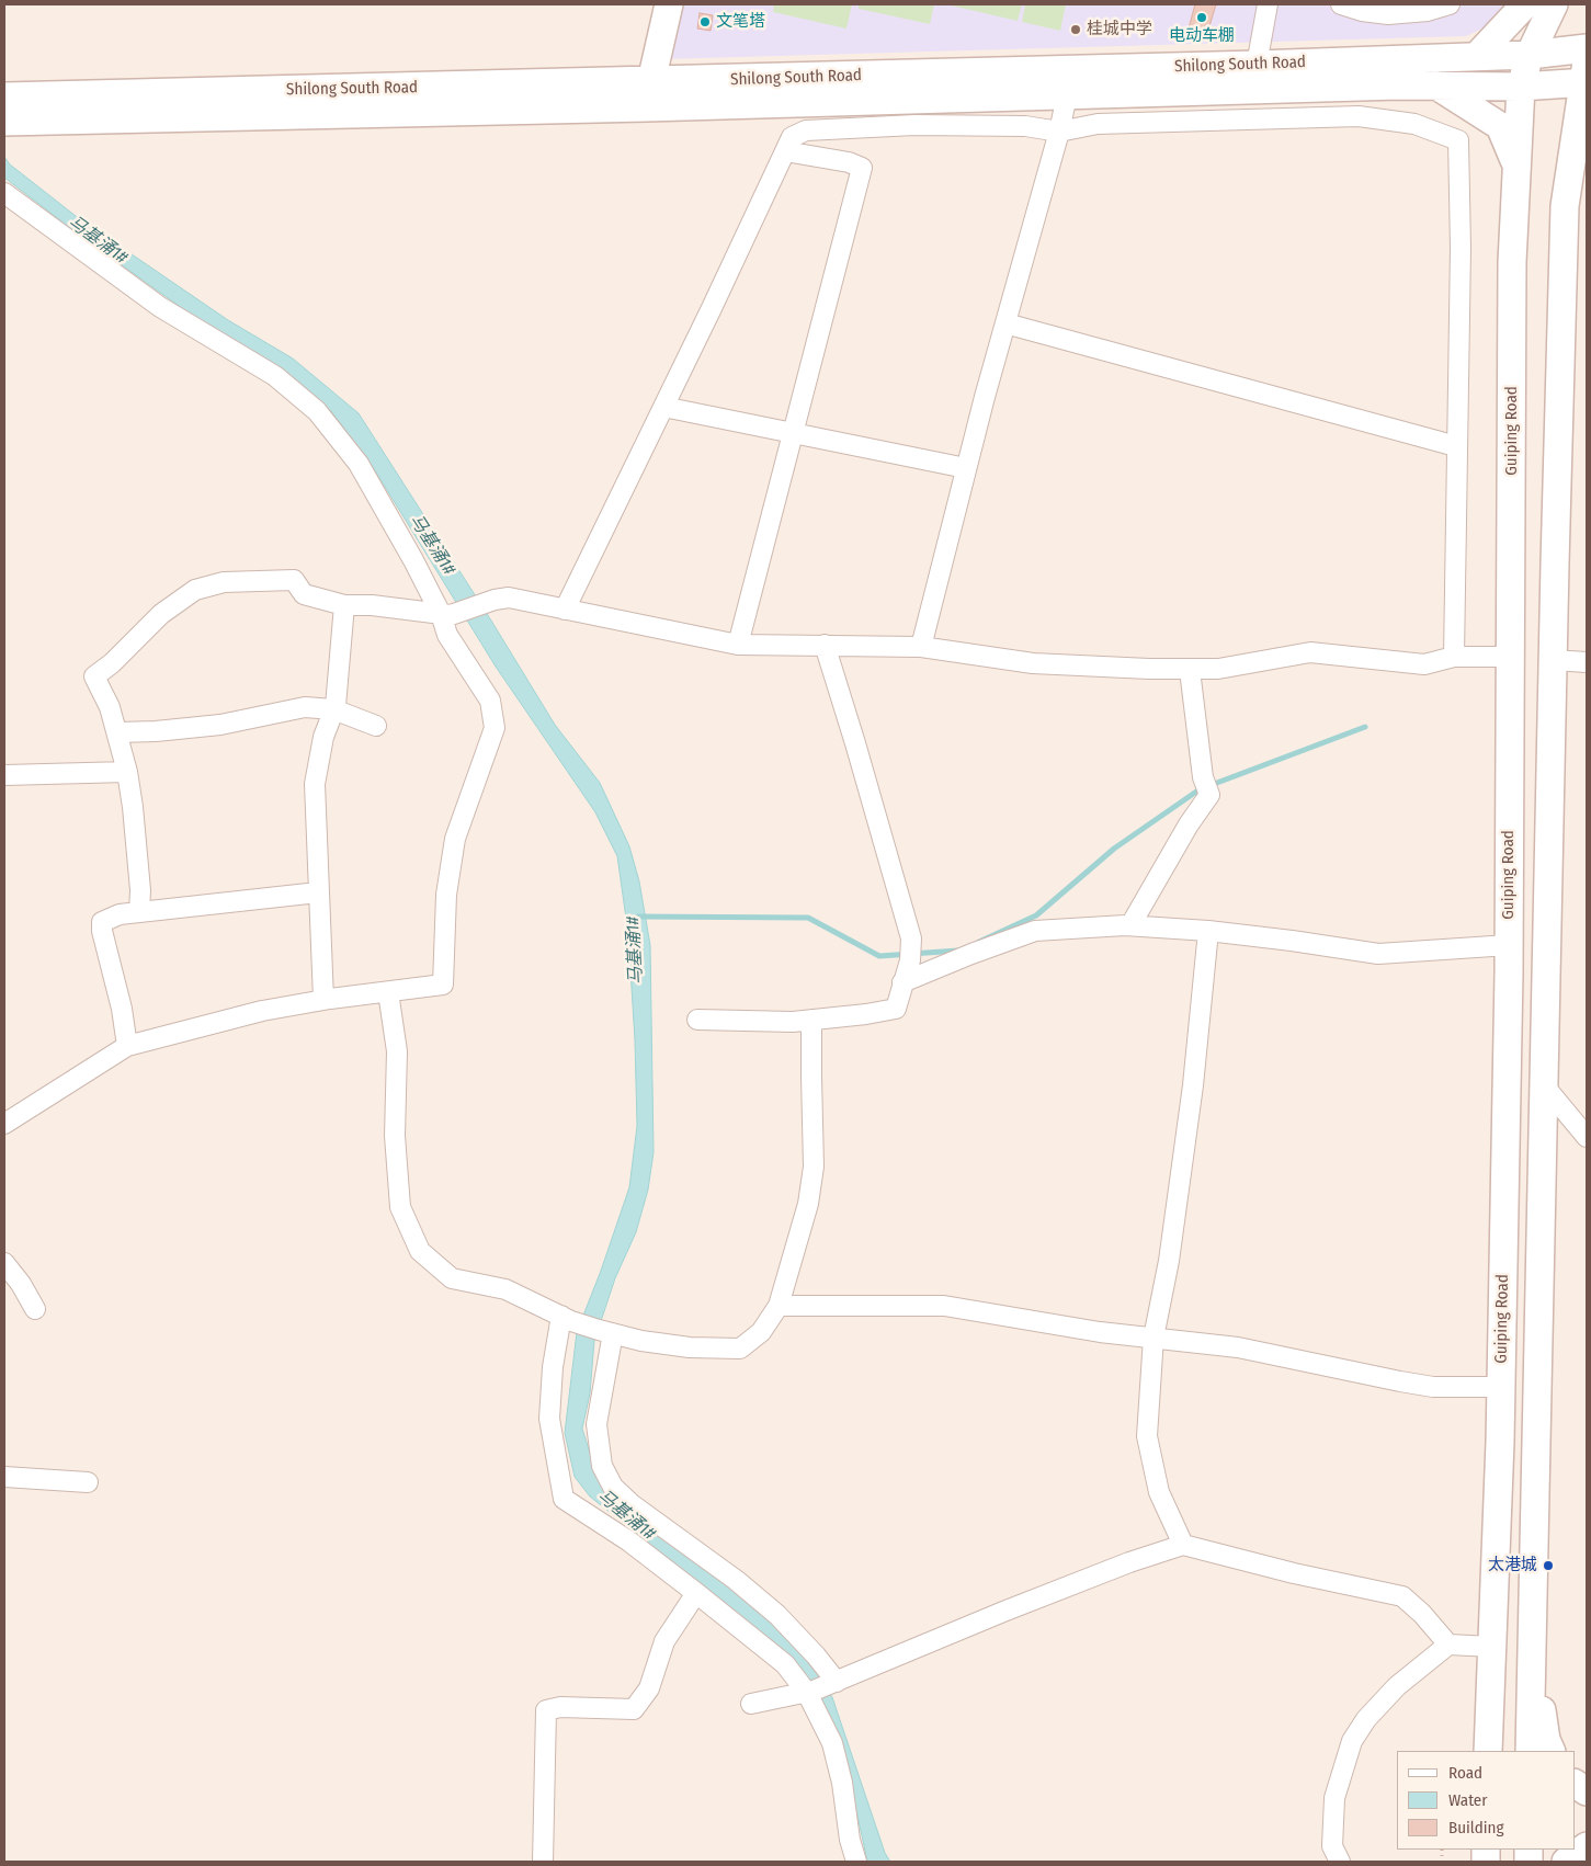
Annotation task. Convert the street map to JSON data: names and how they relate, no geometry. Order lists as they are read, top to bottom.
{
  "streets": {
    "main road": ["Shilong South Road", "Guiping Road"]
  },
  "crossings": [
    ["Shilong South Road", "Guiping Road"]
  ],
  "water": ["马基涌1#"],
  "places": [
    "电动车棚",
    "文笔塔",
    "桂城中学",
    "太港城"
  ],
  "legend": ["Road", "Water", "Building"]
}
